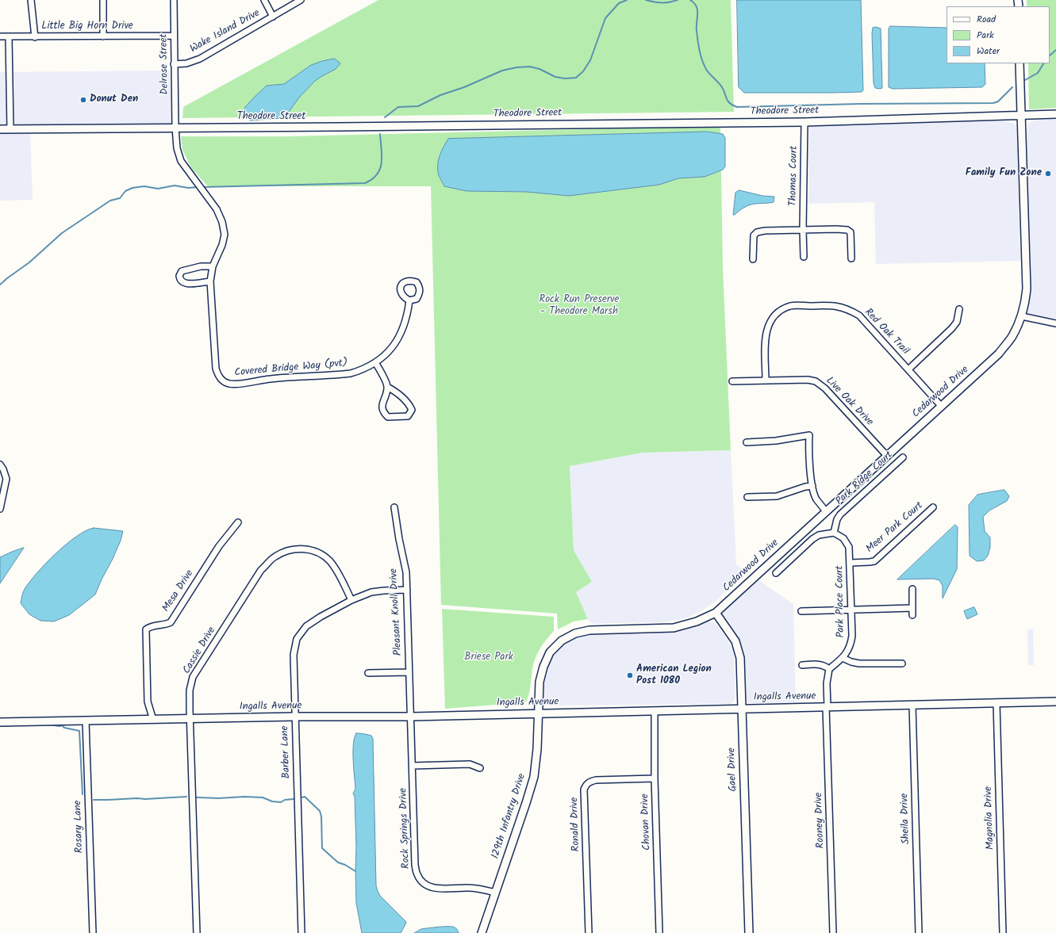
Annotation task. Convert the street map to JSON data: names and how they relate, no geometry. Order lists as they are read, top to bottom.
{
  "streets": {
    "street": [
      "Little Big Horn Drive",
      "Wake Island Drive",
      "Delrose Street",
      "Theodore Street",
      "Thomas Court",
      "Red Oak Trail",
      "Covered Bridge Way (pvt)",
      "Cedarwood Drive",
      "Live Oak Drive",
      "Park Ridge Court",
      "Meer Park Court",
      "Mesa Drive",
      "Park Place Court",
      "Pleasant Knoll Drive",
      "Cassie Drive",
      "Ingalls Avenue",
      "Barber Lane",
      "Gael Drive",
      "129th Infantry Drive",
      "Magnolia Drive",
      "Sheila Drive",
      "Rooney Drive",
      "Chovan Drive",
      "Ronald Drive",
      "Rosary Lane",
      "Rock Springs Drive"
    ]
  },
  "crossings": [
    ["Little Big Horn Drive", "Delrose Street"],
    ["Wake Island Drive", "Delrose Street"],
    ["Delrose Street", "Theodore Street"],
    ["Delrose Street", "Covered Bridge Way (pvt)"],
    ["Theodore Street", "Thomas Court"],
    ["Theodore Street", "Covered Bridge Way (pvt)"],
    ["Theodore Street", "Cedarwood Drive"],
    ["Red Oak Trail", "Cedarwood Drive"],
    ["Red Oak Trail", "Live Oak Drive"],
    ["Cedarwood Drive", "Live Oak Drive"],
    ["Cedarwood Drive", "Gael Drive"],
    ["Cedarwood Drive", "129th Infantry Drive"],
    ["Park Ridge Court", "Park Place Court"],
    ["Meer Park Court", "Park Place Court"],
    ["Mesa Drive", "Ingalls Avenue"],
    ["Pleasant Knoll Drive", "Ingalls Avenue"],
    ["Pleasant Knoll Drive", "Barber Lane"],
    ["Pleasant Knoll Drive", "Rock Springs Drive"],
    ["Cassie Drive", "Ingalls Avenue"],
    ["Cassie Drive", "Barber Lane"],
    ["Ingalls Avenue", "Barber Lane"],
    ["Ingalls Avenue", "Gael Drive"],
    ["Ingalls Avenue", "129th Infantry Drive"],
    ["Ingalls Avenue", "Magnolia Drive"],
    ["Ingalls Avenue", "Sheila Drive"],
    ["Ingalls Avenue", "Rooney Drive"],
    ["Ingalls Avenue", "Chovan Drive"],
    ["Ingalls Avenue", "Rosary Lane"],
    ["Ingalls Avenue", "Rock Springs Drive"],
    ["Gael Drive", "129th Infantry Drive"],
    ["129th Infantry Drive", "Rock Springs Drive"],
    ["Chovan Drive", "Ronald Drive"]
  ],
  "parks": ["Rock Run Preserve - Theodore Marsh", "Briese Park"],
  "places": ["Donut Den", "Family Fun Zone", "American Legion Post 1080"],
  "legend": ["Road", "Park", "Water"]
}
